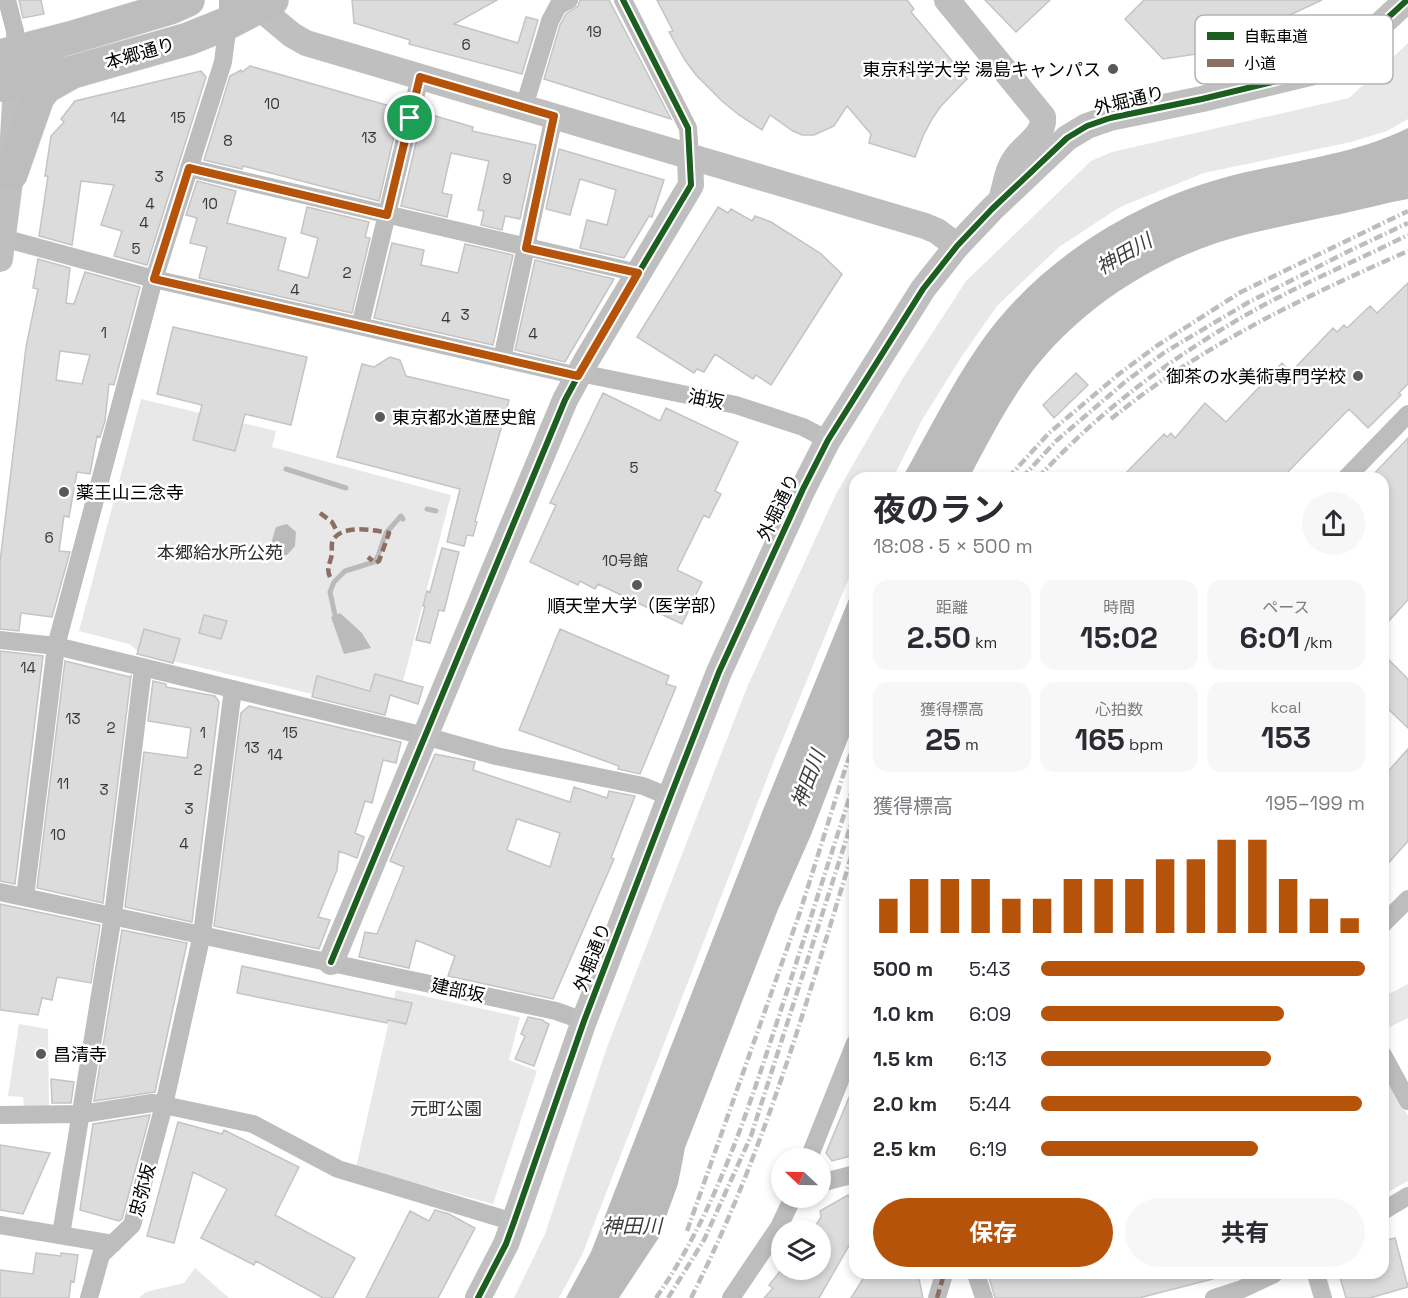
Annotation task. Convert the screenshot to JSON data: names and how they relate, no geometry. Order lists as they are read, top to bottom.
{
  "streets": {
    "highway": ["本郷通り"],
    "street": [
      "外堀通り",
      "油坂",
      "建部坂",
      "忠弥坂"
    ]
  },
  "crossings": [
    ["外堀通り", "油坂"],
    ["外堀通り", "建部坂"],
    ["建部坂", "忠弥坂"]
  ],
  "water": ["神田川"],
  "parks": ["本郷給水所公苑", "元町公園"],
  "places": [
    "東京科学大学 湯島キャンパス",
    "御茶の水美術専門学校",
    "東京都水道歴史館",
    "薬王山三念寺",
    "順天堂大学（医学部）",
    "昌清寺"
  ],
  "house_numbers": [
    "19",
    "6",
    "10",
    "14",
    "15",
    "13",
    "8",
    "3",
    "9",
    "4",
    "10",
    "4",
    "5",
    "2",
    "4",
    "3",
    "4",
    "1",
    "4",
    "5",
    "6",
    "10号館",
    "14",
    "13",
    "2",
    "1",
    "15",
    "13",
    "14",
    "2",
    "11",
    "3",
    "3",
    "10",
    "4"
  ],
  "legend": ["自転車道", "小道"],
  "north": "left",
  "page": {
    "heading": ["夜のラン", "18:08 · 5 × 500 m"],
    "stats": [
      ["距離", "2.50 km"],
      ["時間", "15:02"],
      ["ペース", "6:01 /km"],
      ["獲得標高", "25 m"],
      ["心拍数", "165 bpm"],
      ["kcal", "153"]
    ],
    "chart": ["獲得標高", "195–199 m"],
    "list": [
      {
        "name": "500 m",
        "note": "5:43"
      },
      {
        "name": "1.0 km",
        "note": "6:09"
      },
      {
        "name": "1.5 km",
        "note": "6:13"
      },
      {
        "name": "2.0 km",
        "note": "5:44"
      },
      {
        "name": "2.5 km",
        "note": "6:19"
      }
    ],
    "buttons": ["保存", "共有"]
  }
}
